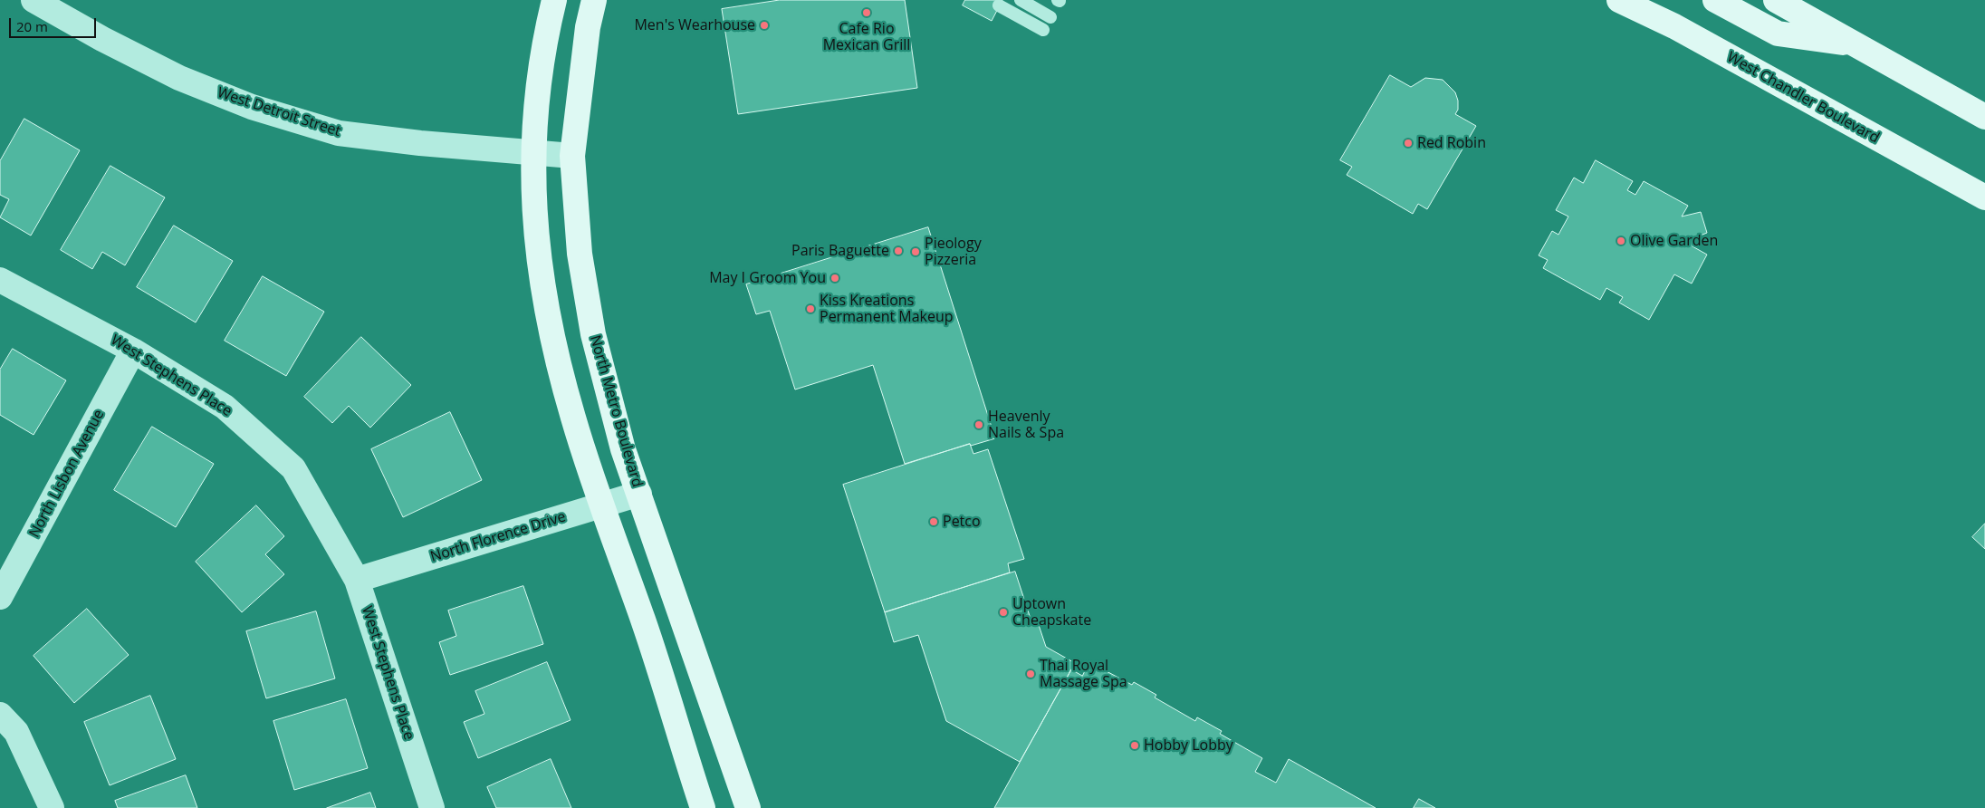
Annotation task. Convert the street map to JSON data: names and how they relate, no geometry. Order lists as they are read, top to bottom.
{
  "streets": {
    "street": [
      "West Chandler Boulevard",
      "West Detroit Street",
      "West Stephens Place",
      "North Metro Boulevard",
      "North Lisbon Avenue",
      "North Florence Drive"
    ]
  },
  "crossings": [
    ["West Detroit Street", "North Metro Boulevard"],
    ["West Stephens Place", "North Lisbon Avenue"],
    ["West Stephens Place", "North Florence Drive"],
    ["North Metro Boulevard", "North Florence Drive"]
  ],
  "places": [
    "Cafe Rio Mexican Grill",
    "Men's Wearhouse",
    "Red Robin",
    "Olive Garden",
    "Paris Baguette",
    "Pieology Pizzeria",
    "May I Groom You",
    "Kiss Kreations Permanent Makeup",
    "Heavenly Nails & Spa",
    "Petco",
    "Uptown Cheapskate",
    "Thai Royal Massage Spa",
    "Hobby Lobby"
  ],
  "scale_bar": "20 m"
}
